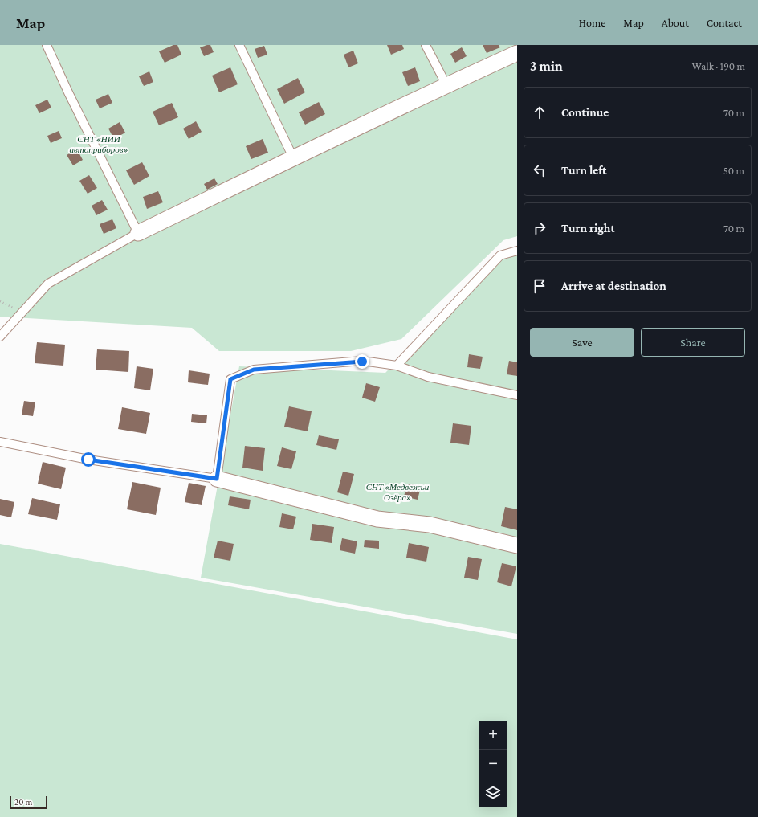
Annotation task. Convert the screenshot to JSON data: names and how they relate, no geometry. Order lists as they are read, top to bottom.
{
  "parks": ["СНТ «НИИ автоприборов»", "СНТ «Медвежьи Озёра»"],
  "scale_bar": "20 m",
  "page": {
    "header": "Map",
    "nav": [
      "Home",
      "Map",
      "About",
      "Contact"
    ],
    "heading": ["3 min", "Walk · 190 m"],
    "list": [
      ["Continue", "70 m"],
      ["Turn left", "50 m"],
      ["Turn right", "70 m"],
      "Arrive at destination"
    ],
    "buttons": ["Save", "Share"],
    "map_buttons": ["+", "−"],
    "scale": "20 m"
  }
}
